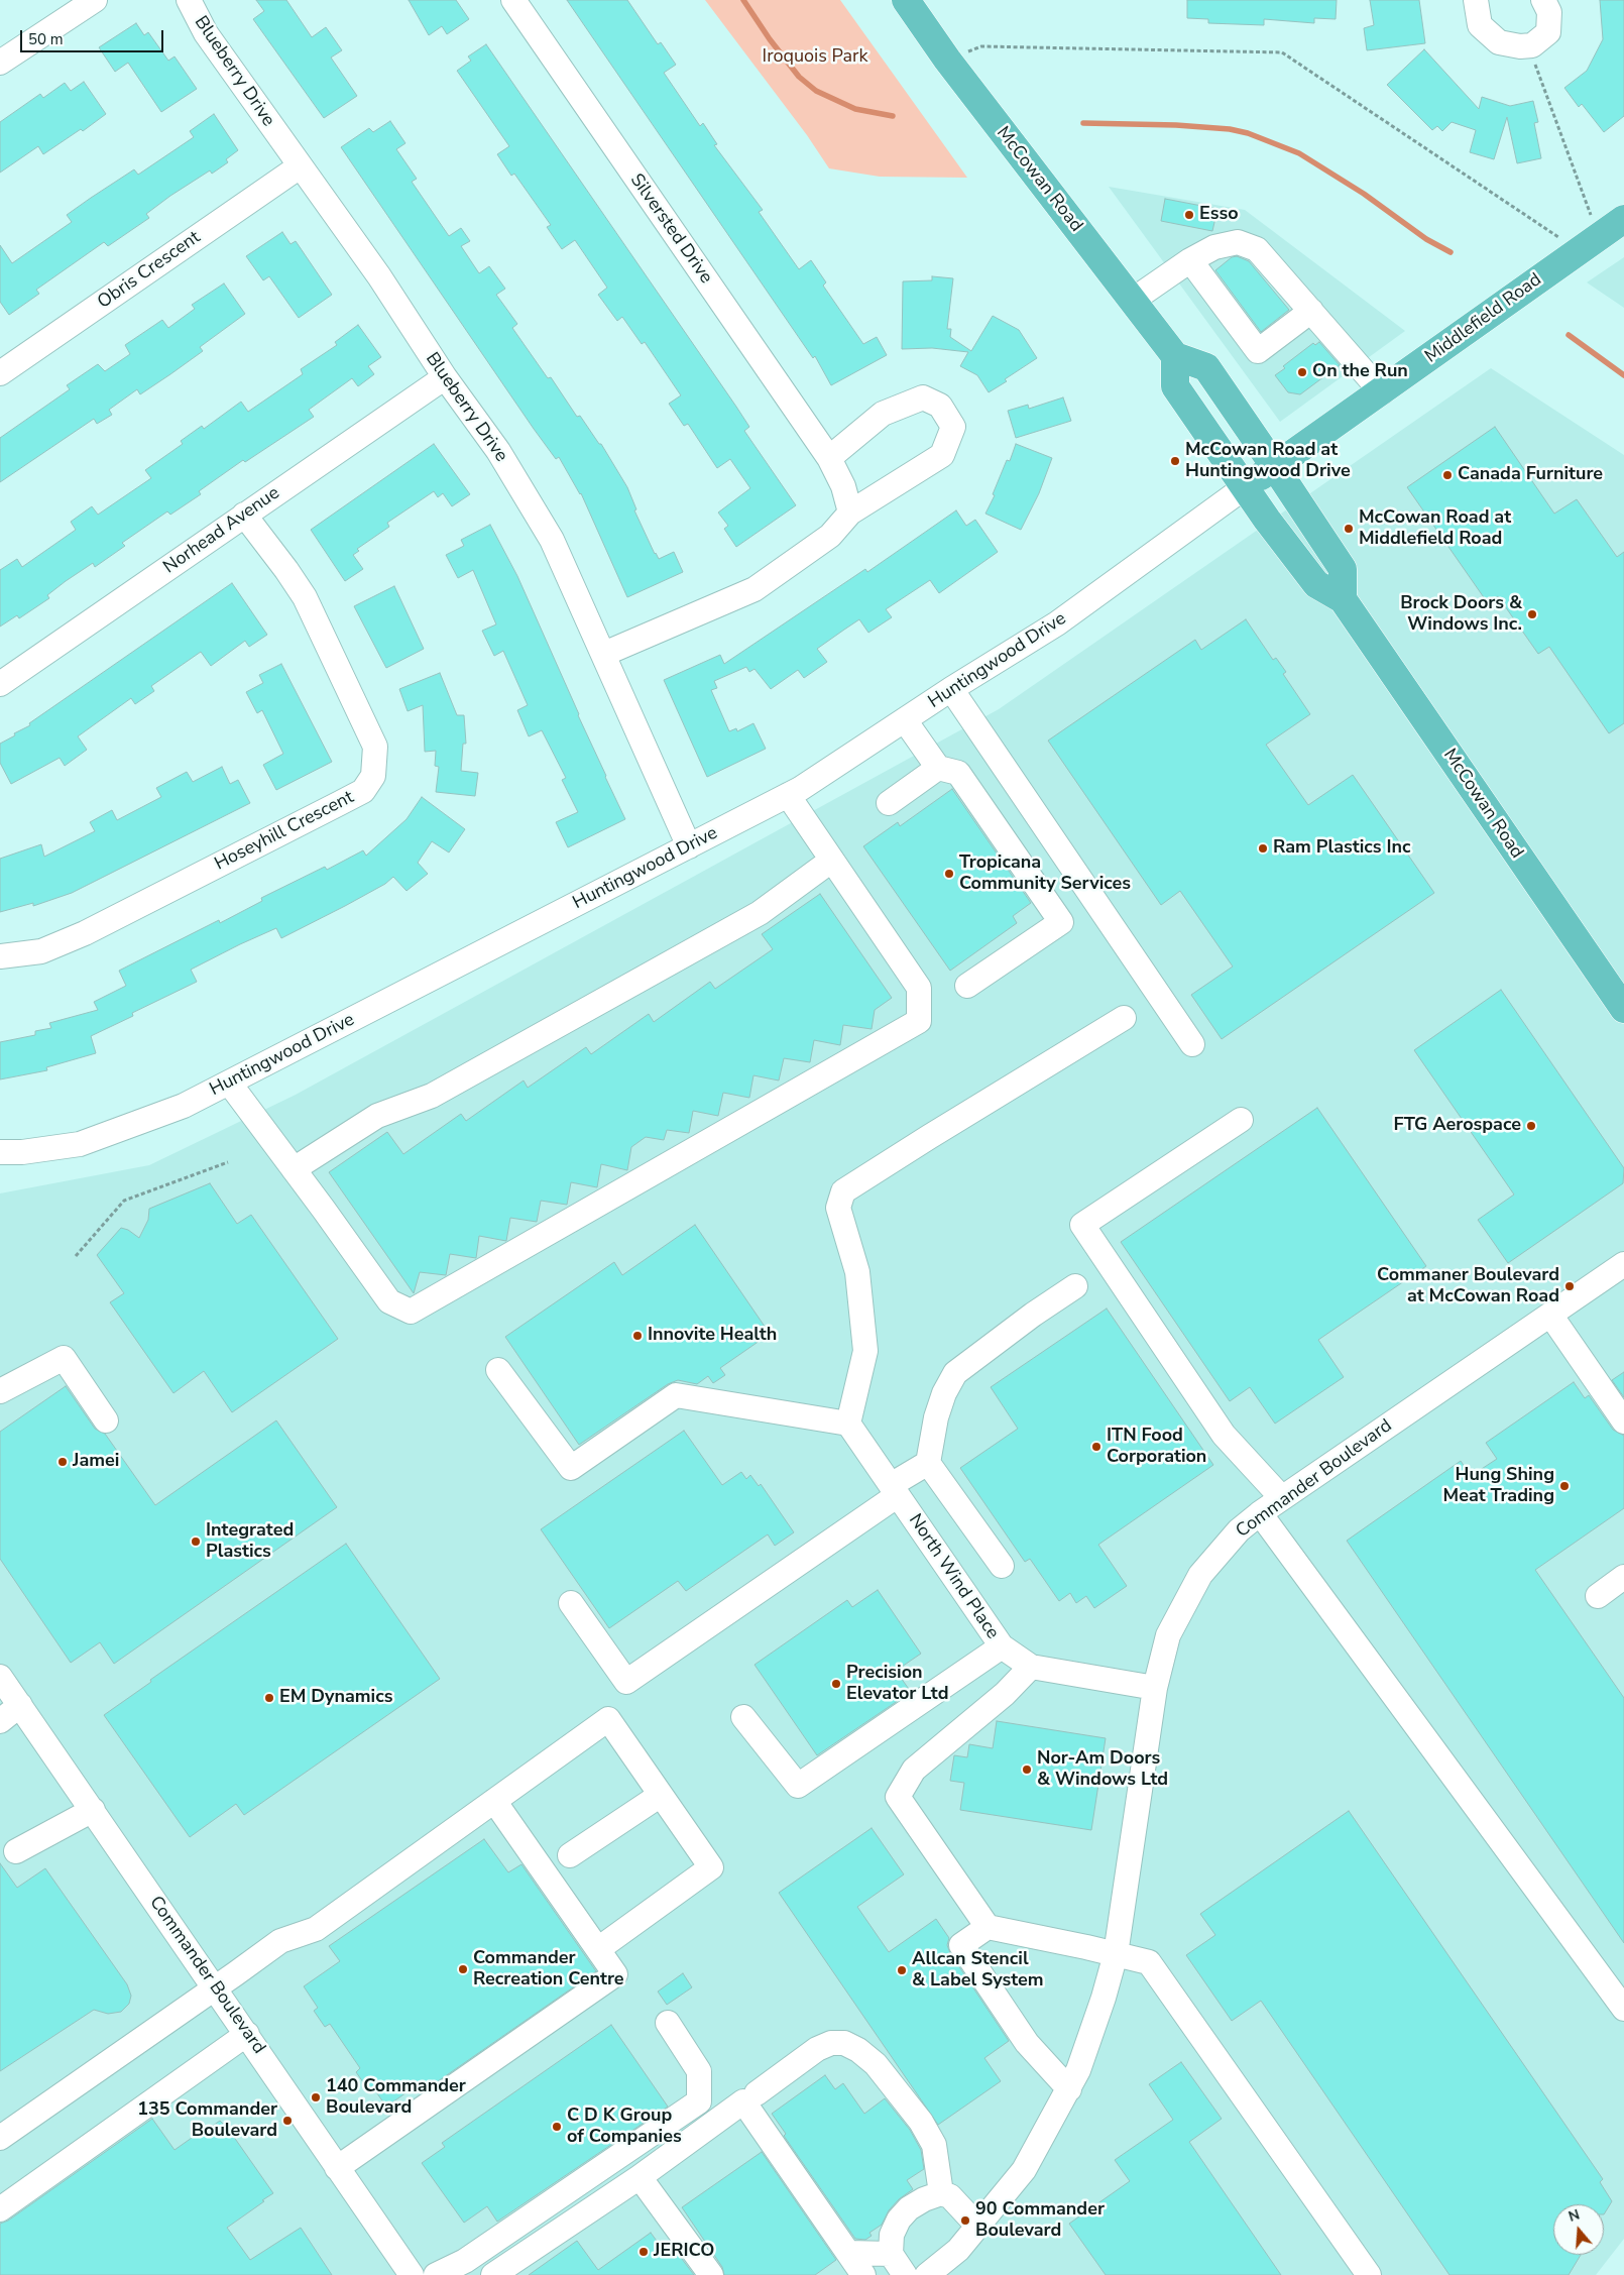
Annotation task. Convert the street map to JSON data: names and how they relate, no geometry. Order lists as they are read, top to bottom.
{
  "streets": {
    "main road": ["McCowan Road", "Middlefield Road"],
    "street": [
      "Blueberry Drive",
      "Silversted Drive",
      "Obris Crescent",
      "Norhead Avenue",
      "Huntingwood Drive",
      "Hoseyhill Crescent",
      "Commander Boulevard",
      "North Wind Place"
    ]
  },
  "crossings": [
    ["Blueberry Drive", "Obris Crescent"],
    ["Blueberry Drive", "Norhead Avenue"],
    ["Blueberry Drive", "Huntingwood Drive"],
    ["McCowan Road", "Middlefield Road"],
    ["McCowan Road", "Huntingwood Drive"],
    ["Middlefield Road", "Huntingwood Drive"],
    ["Norhead Avenue", "Hoseyhill Crescent"],
    ["Commander Boulevard", "North Wind Place"]
  ],
  "parks": ["Iroquois Park"],
  "places": [
    "Esso",
    "On the Run",
    "McCowan Road at Huntingwood Drive",
    "Canada Furniture",
    "McCowan Road at Middlefield Road",
    "Brock Doors & Windows Inc.",
    "Ram Plastics Inc",
    "Tropicana Community Services",
    "FTG Aerospace",
    "Commaner Boulevard at McCowan Road",
    "Innovite Health",
    "ITN Food Corporation",
    "Jamei",
    "Hung Shing Meat Trading",
    "Integrated Plastics",
    "Precision Elevator Ltd",
    "EM Dynamics",
    "Nor-Am Doors & Windows Ltd",
    "Commander Recreation Centre",
    "Allcan Stencil & Label System",
    "140 Commander Boulevard",
    "135 Commander Boulevard",
    "C D K Group of Companies",
    "90 Commander Boulevard",
    "JERICO"
  ],
  "scale_bar": "50 m",
  "north": "top"
}
